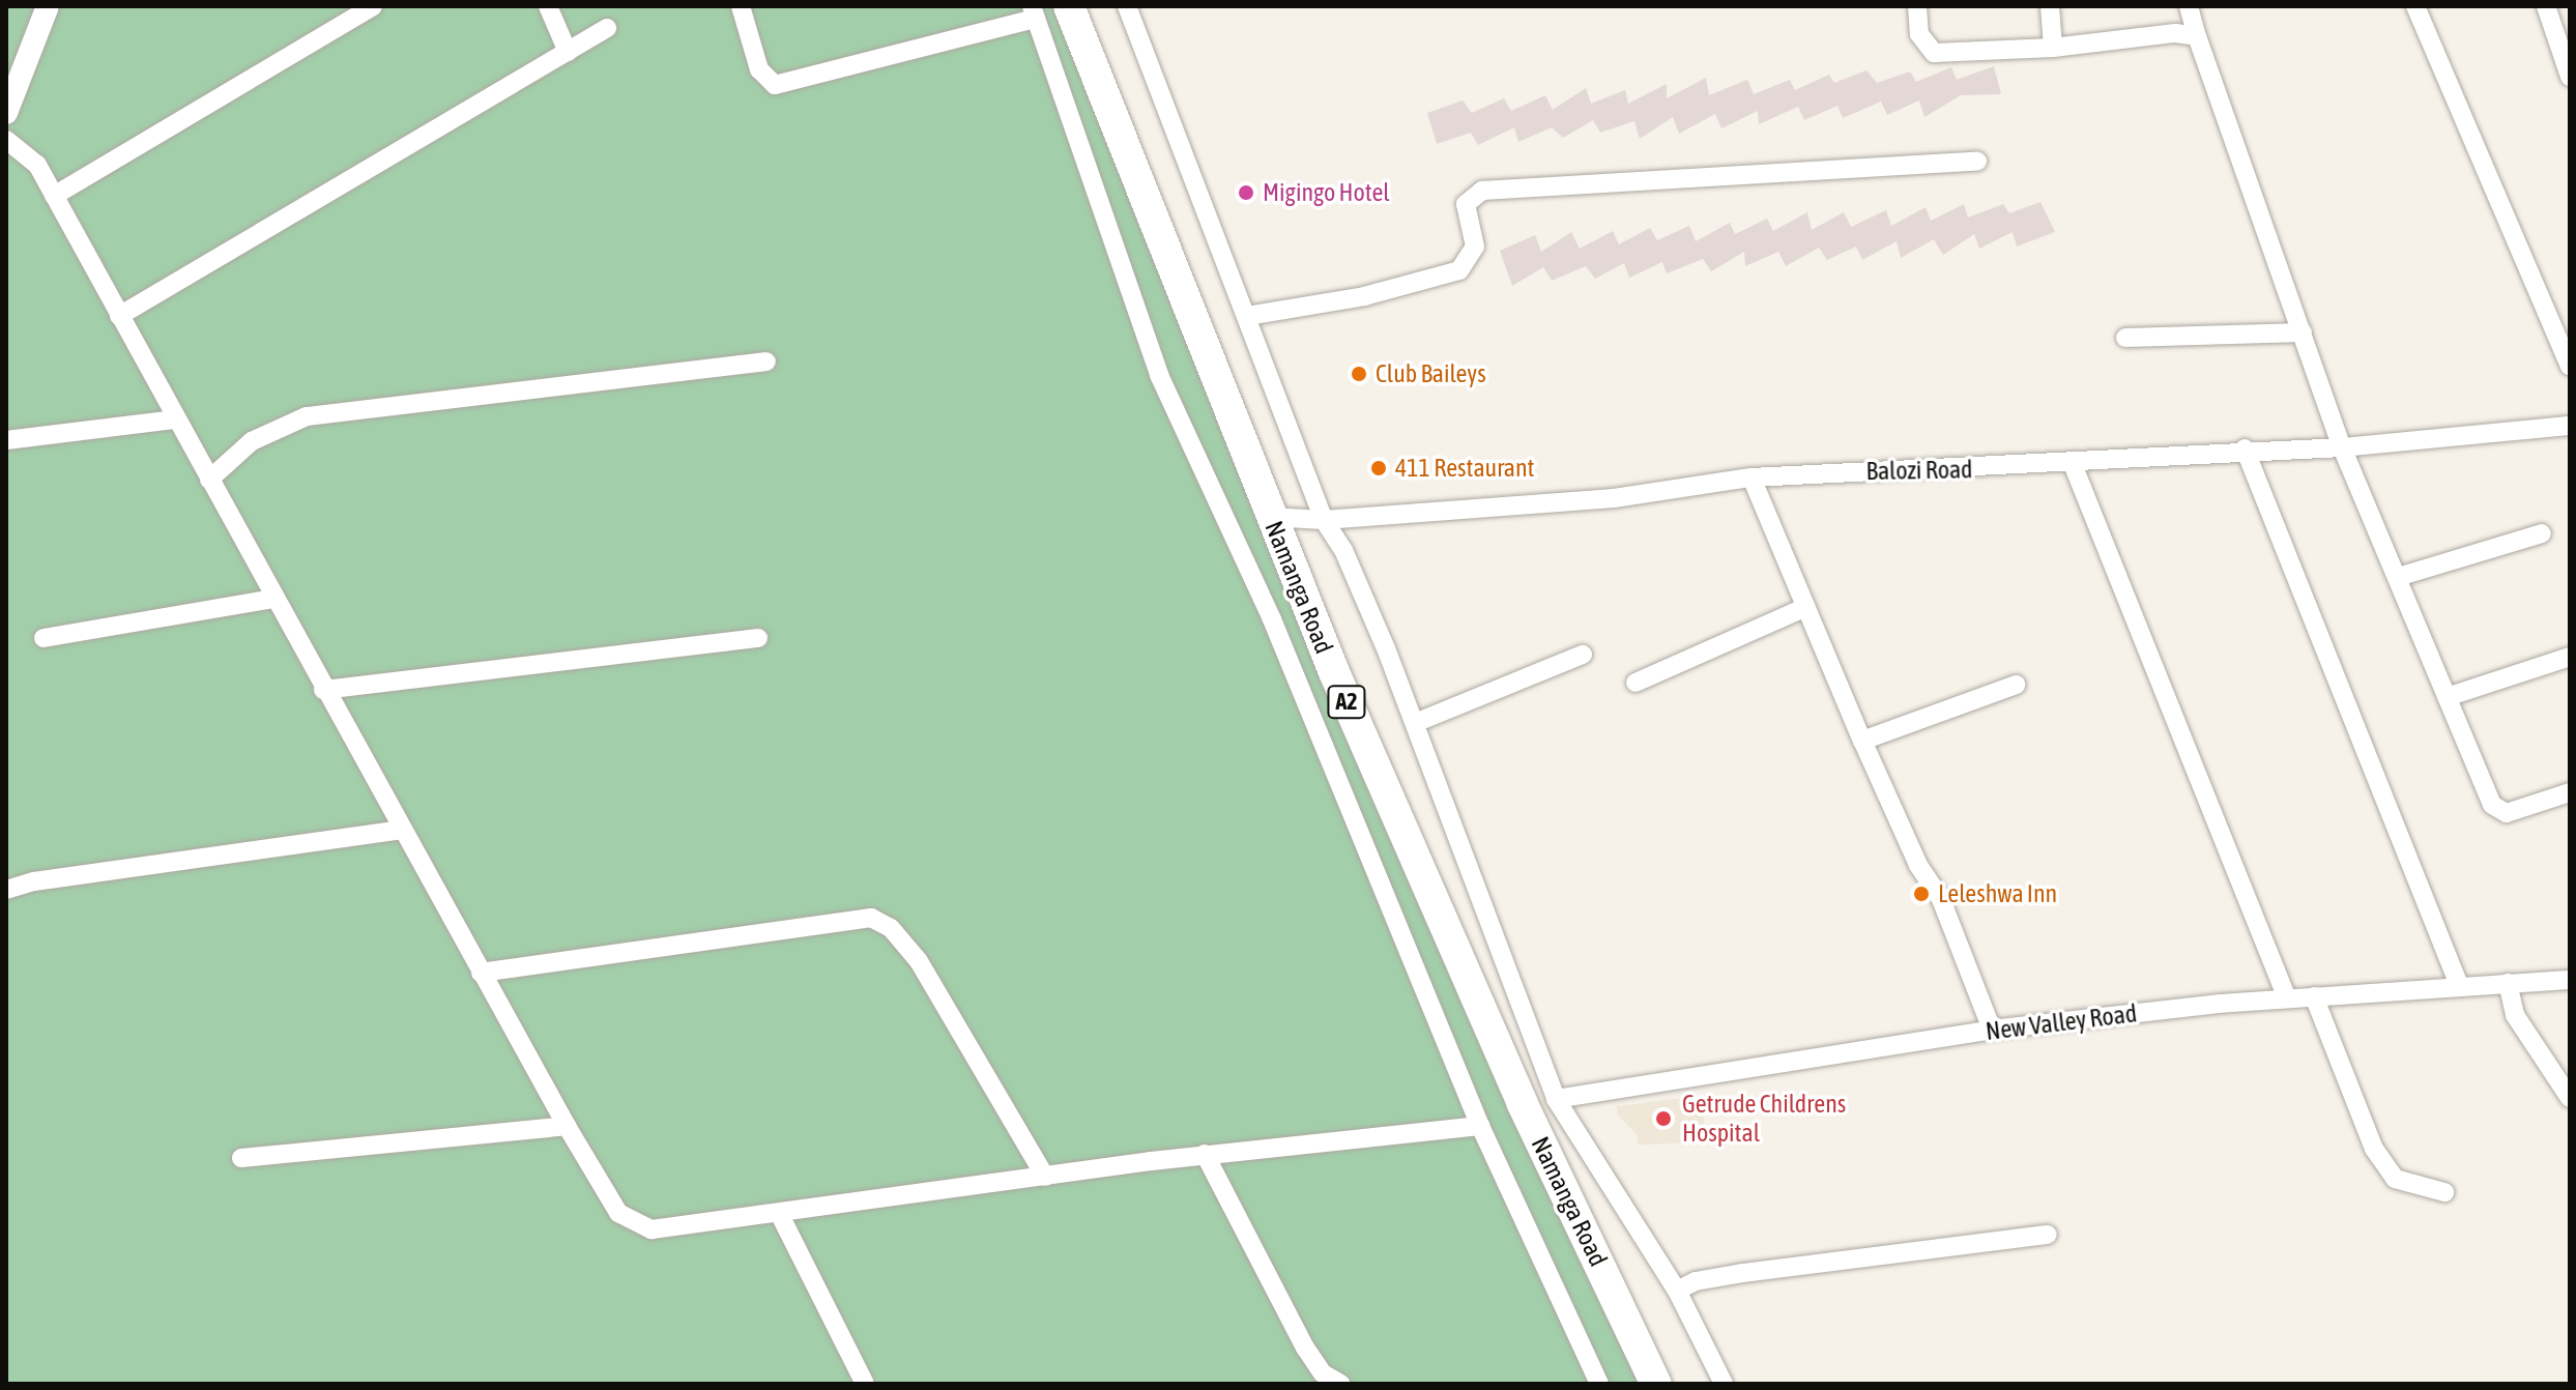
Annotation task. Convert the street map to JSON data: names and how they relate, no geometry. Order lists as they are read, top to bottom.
{
  "streets": {
    "highway": ["Namanga Road", "A2"],
    "street": ["Balozi Road", "New Valley Road"]
  },
  "crossings": [
    ["Balozi Road", "Namanga Road"]
  ],
  "places": [
    "Migingo Hotel",
    "Club Baileys",
    "411 Restaurant",
    "Leleshwa Inn",
    "Getrude Childrens Hospital"
  ]
}
